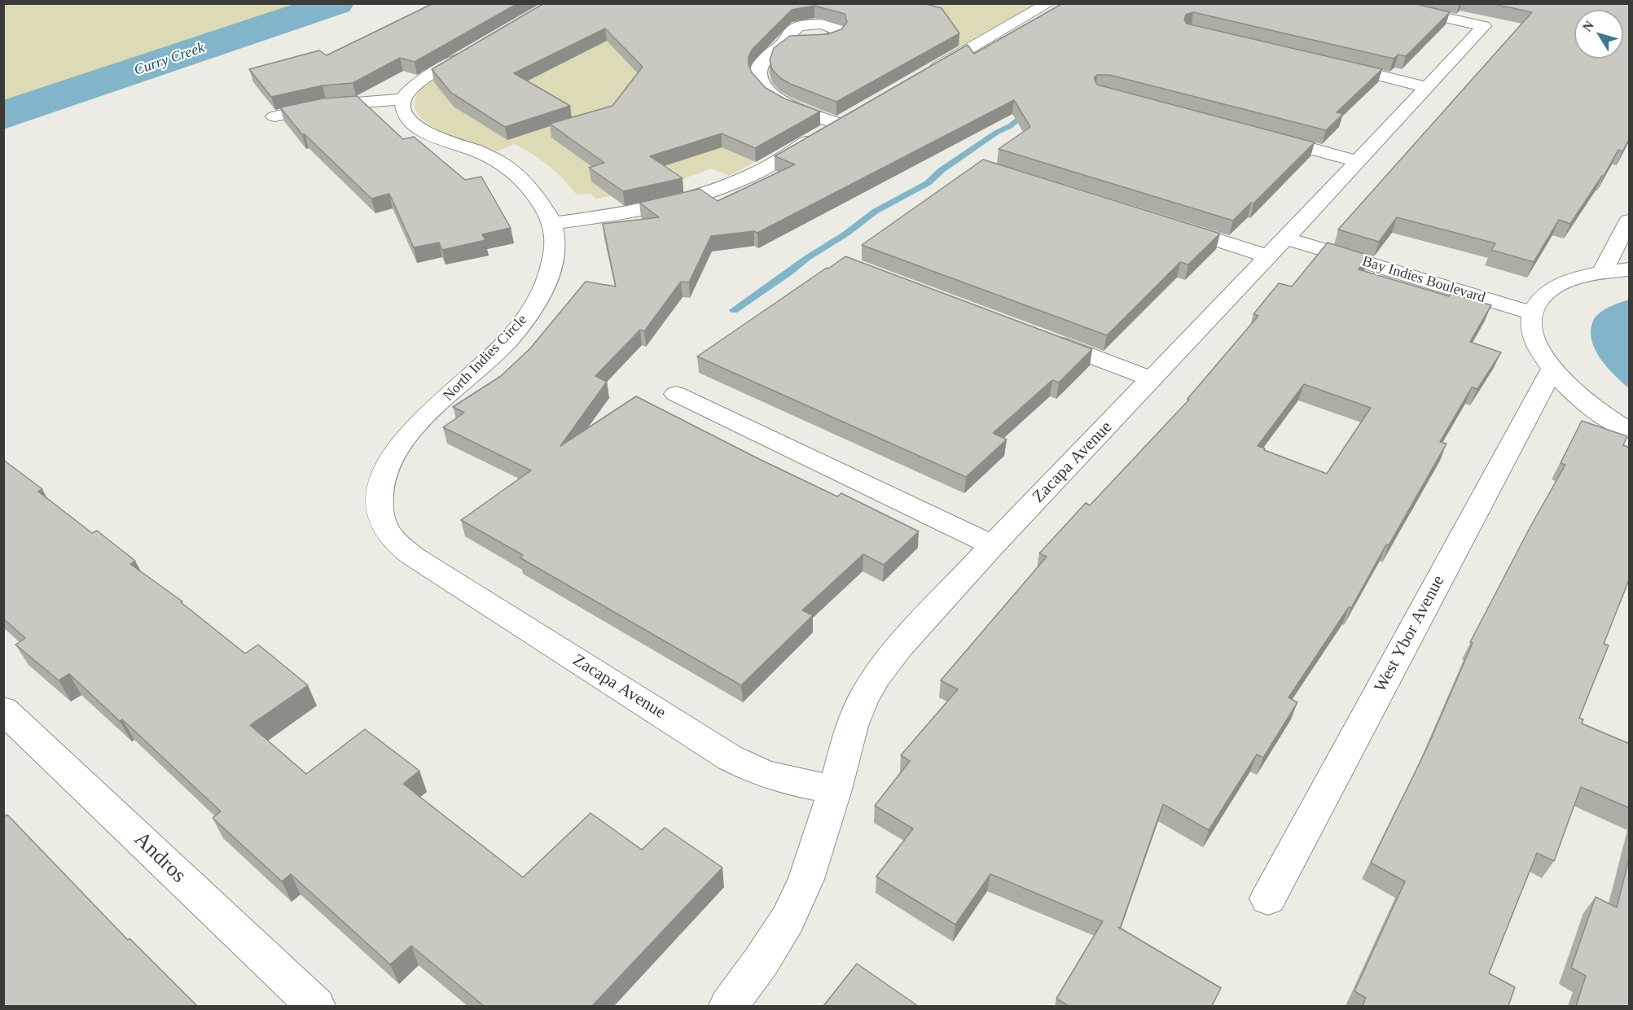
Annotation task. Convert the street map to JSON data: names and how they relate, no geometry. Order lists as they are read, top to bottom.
{
  "streets": {
    "street": [
      "Bay Indies Boulevard",
      "North Indies Circle",
      "Zacapa Avenue",
      "West Ybor Avenue",
      "Andros"
    ]
  },
  "crossings": [
    ["Bay Indies Boulevard", "Zacapa Avenue"],
    ["North Indies Circle", "Zacapa Avenue"]
  ],
  "water": ["Curry Creek"],
  "north": "top left"
}
